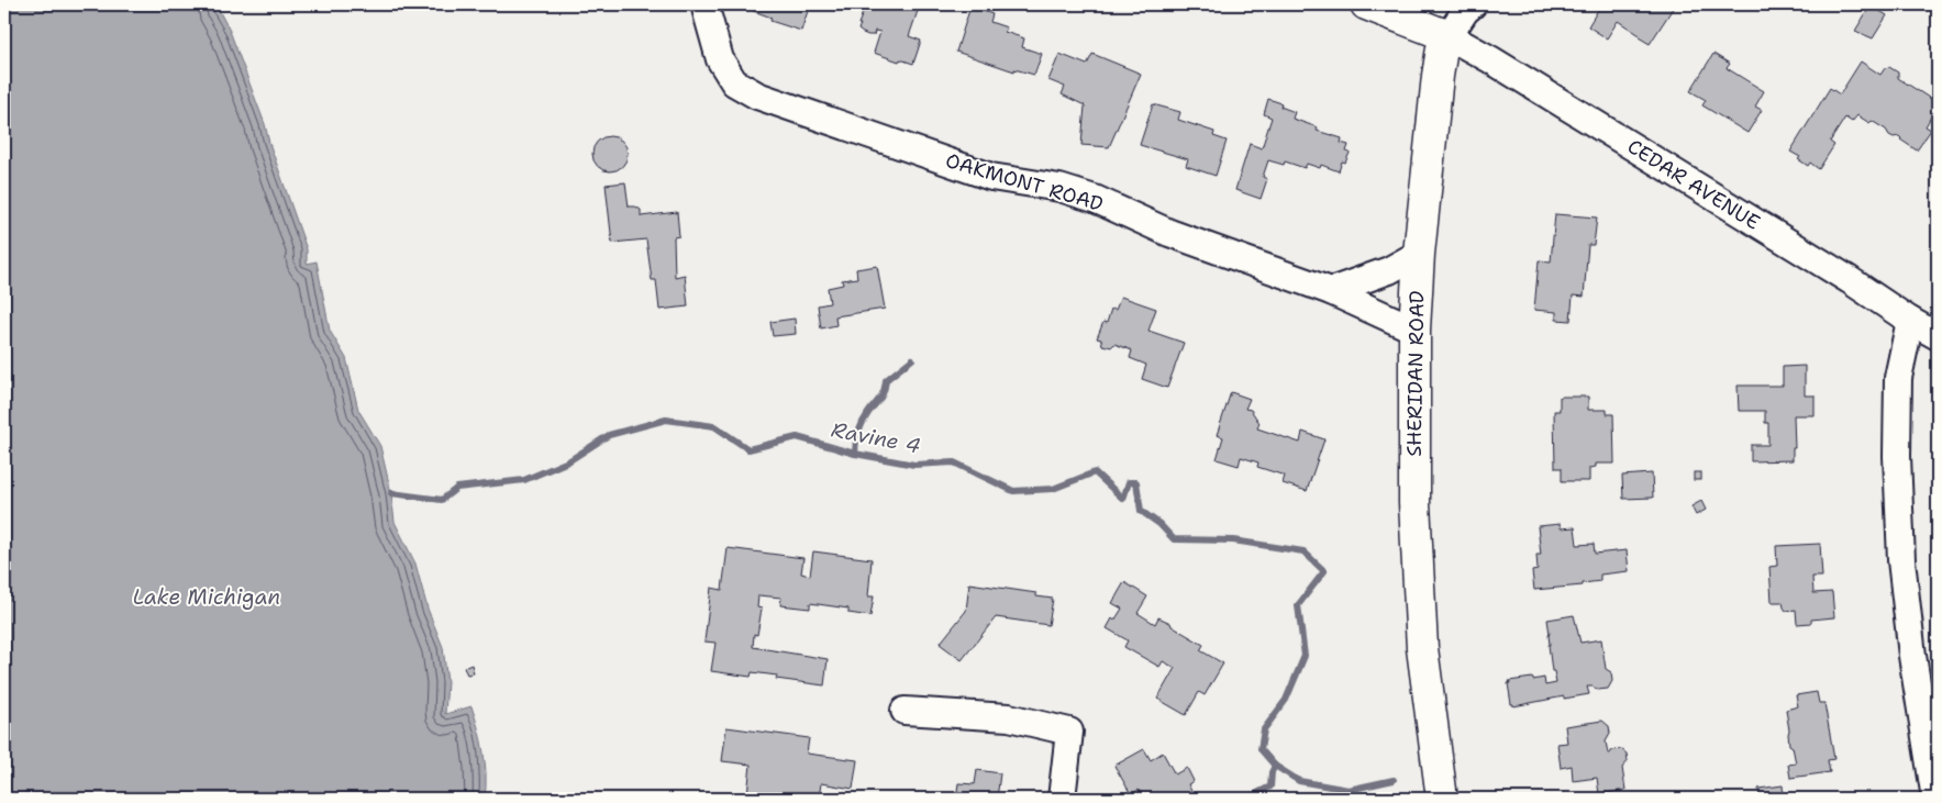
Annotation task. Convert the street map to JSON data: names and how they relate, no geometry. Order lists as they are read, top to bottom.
{
  "streets": {
    "street": ["OAKMONT ROAD", "CEDAR AVENUE", "SHERIDAN ROAD"]
  },
  "crossings": [
    ["OAKMONT ROAD", "SHERIDAN ROAD"],
    ["CEDAR AVENUE", "SHERIDAN ROAD"]
  ],
  "water": ["Ravine 4", "Lake Michigan"]
}
